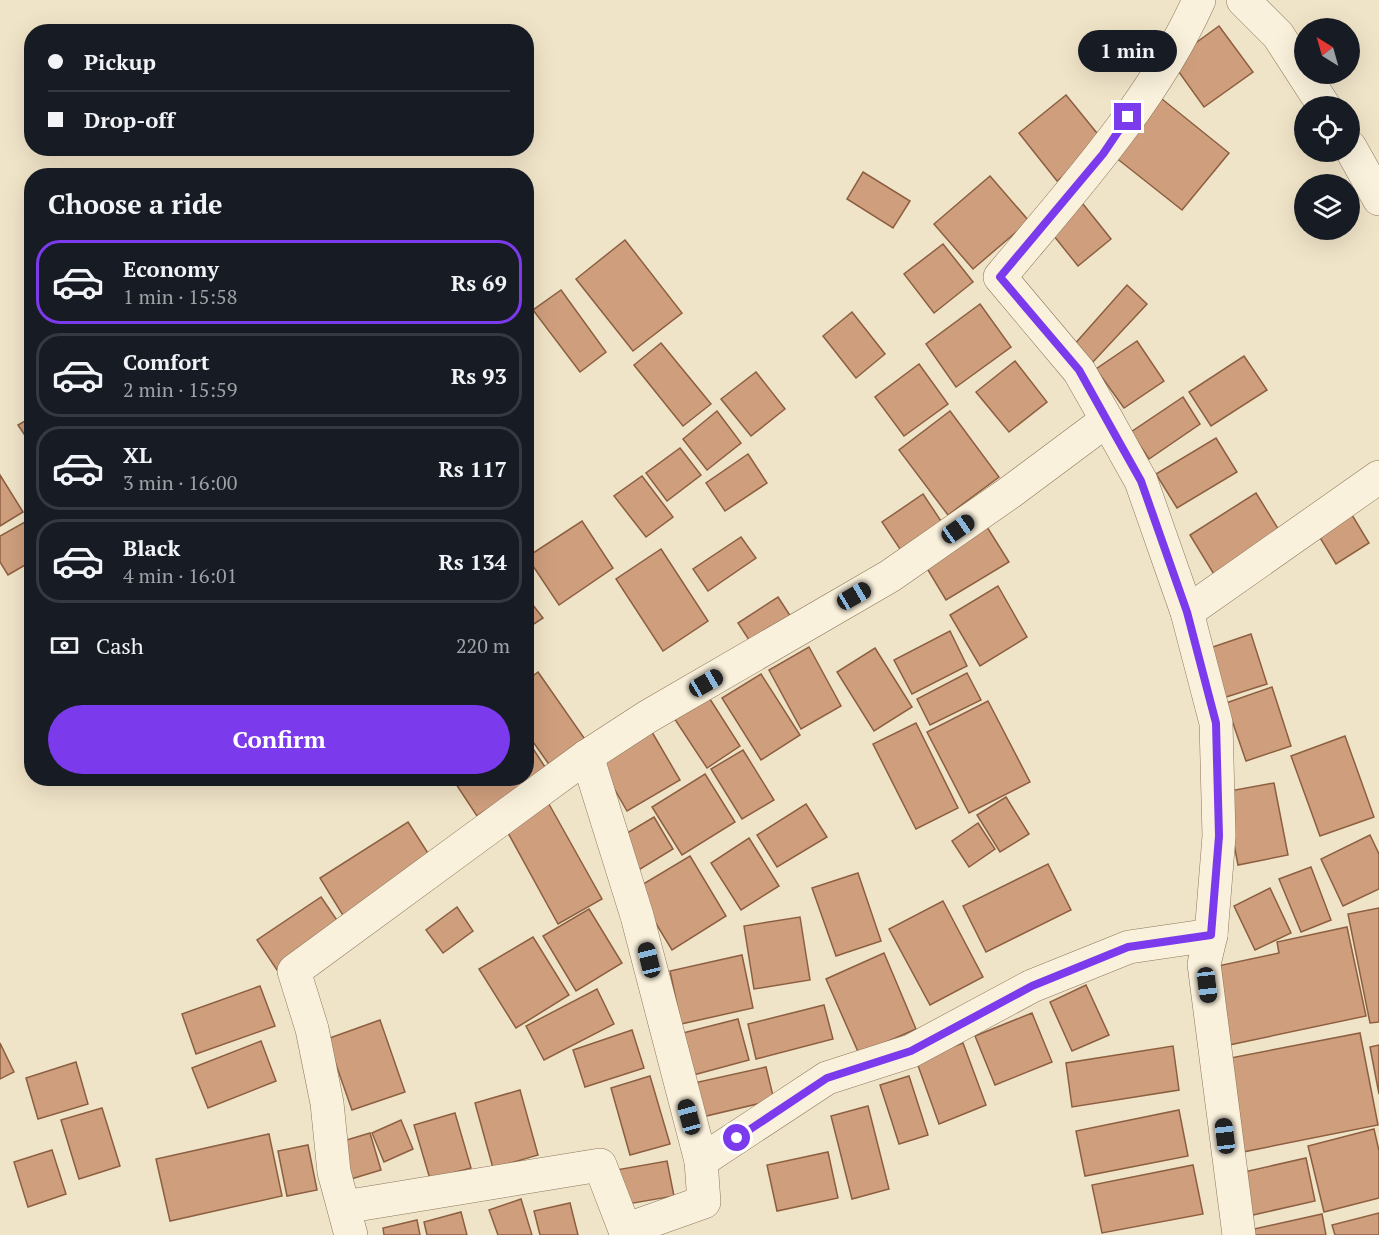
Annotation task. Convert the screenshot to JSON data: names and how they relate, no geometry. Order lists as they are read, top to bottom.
{
  "north": "top left",
  "page": {
    "banner": ["Pickup", "Drop-off"],
    "bubble": "1 min",
    "heading": "Choose a ride",
    "list": [
      {
        "name": "Economy",
        "note": "1 min · 15:58",
        "value": "Rs 69"
      },
      {
        "name": "Comfort",
        "note": "2 min · 15:59",
        "value": "Rs 93"
      },
      {
        "name": "XL",
        "note": "3 min · 16:00",
        "value": "Rs 117"
      },
      {
        "name": "Black",
        "note": "4 min · 16:01",
        "value": "Rs 134"
      }
    ],
    "pay": ["Cash", "220 m"],
    "buttons": "Confirm"
  }
}
